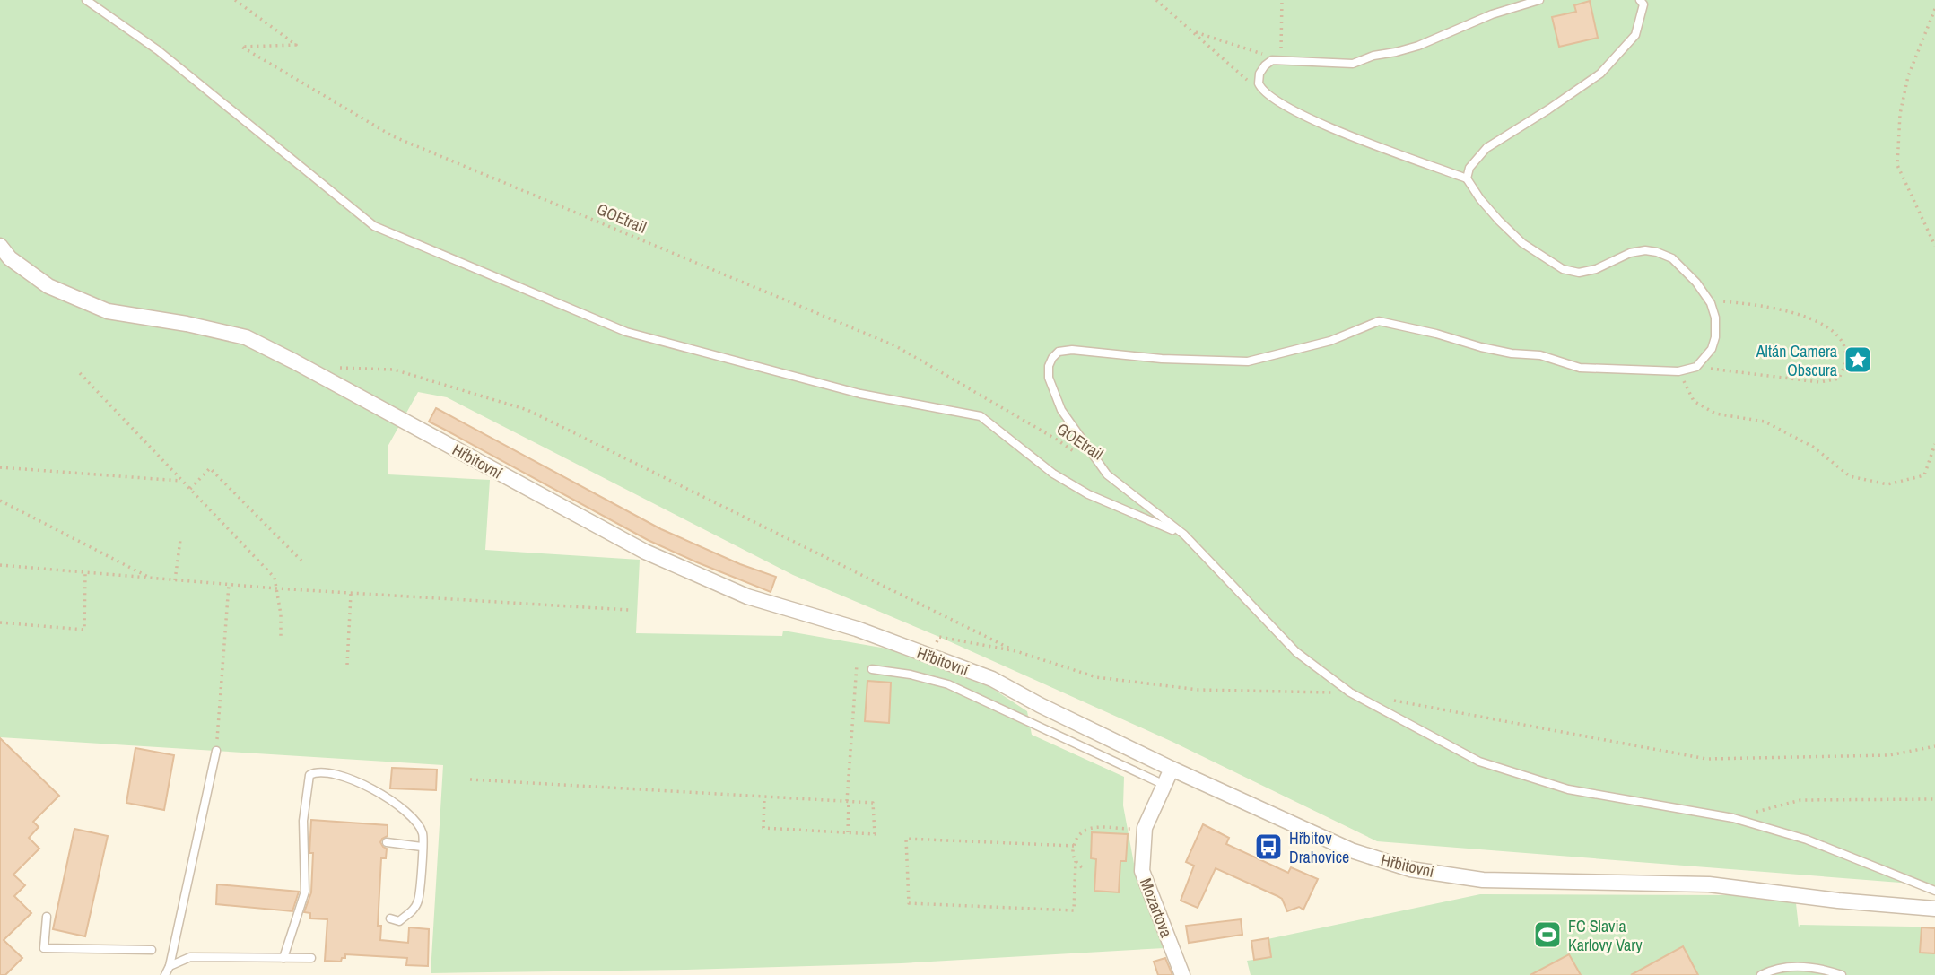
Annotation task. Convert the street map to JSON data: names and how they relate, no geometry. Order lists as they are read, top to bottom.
{
  "streets": {
    "street": ["Hřbitovní", "Mozartova"],
    "path": ["GOEtrail"]
  },
  "crossings": [
    ["Hřbitovní", "Mozartova"]
  ],
  "places": {
    "place": ["Altán Camera Obscura"],
    "bus stop": ["Hřbitov Drahovice"],
    "sports": ["FC Slavia Karlovy Vary"]
  }
}
